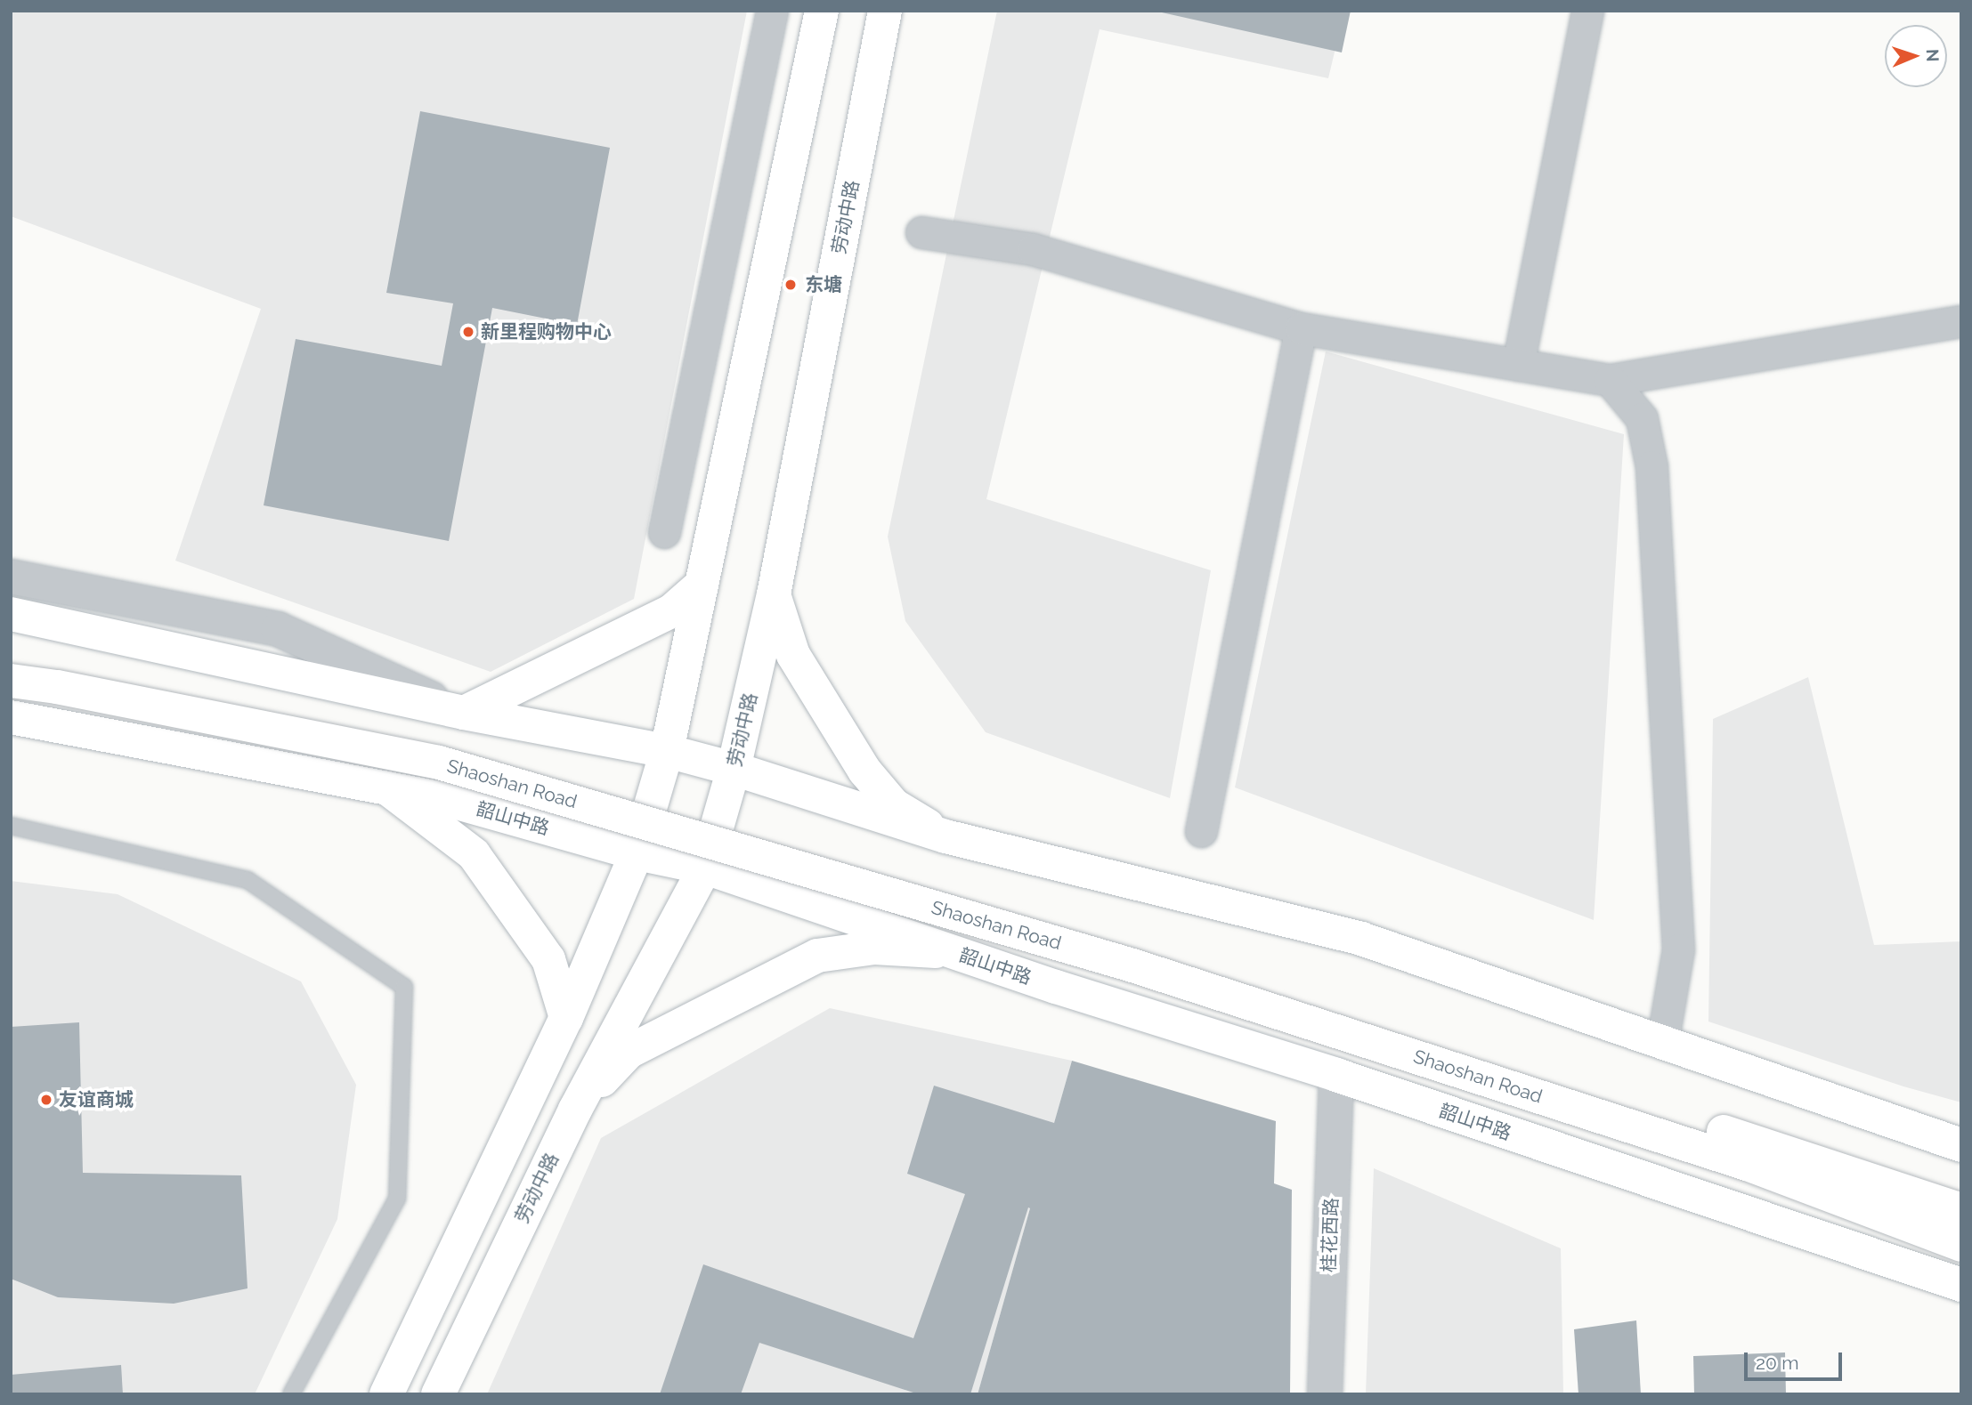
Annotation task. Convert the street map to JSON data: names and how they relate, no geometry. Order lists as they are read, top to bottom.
{
  "streets": {
    "main road": ["劳动中路", "Shaoshan Road", "韶山中路"],
    "street": ["桂花西路"]
  },
  "crossings": [
    ["劳动中路", "韶山中路"],
    ["韶山中路", "桂花西路"]
  ],
  "places": ["东塘", "新里程购物中心", "友谊商城"],
  "scale_bar": "20 m",
  "north": "right"
}
